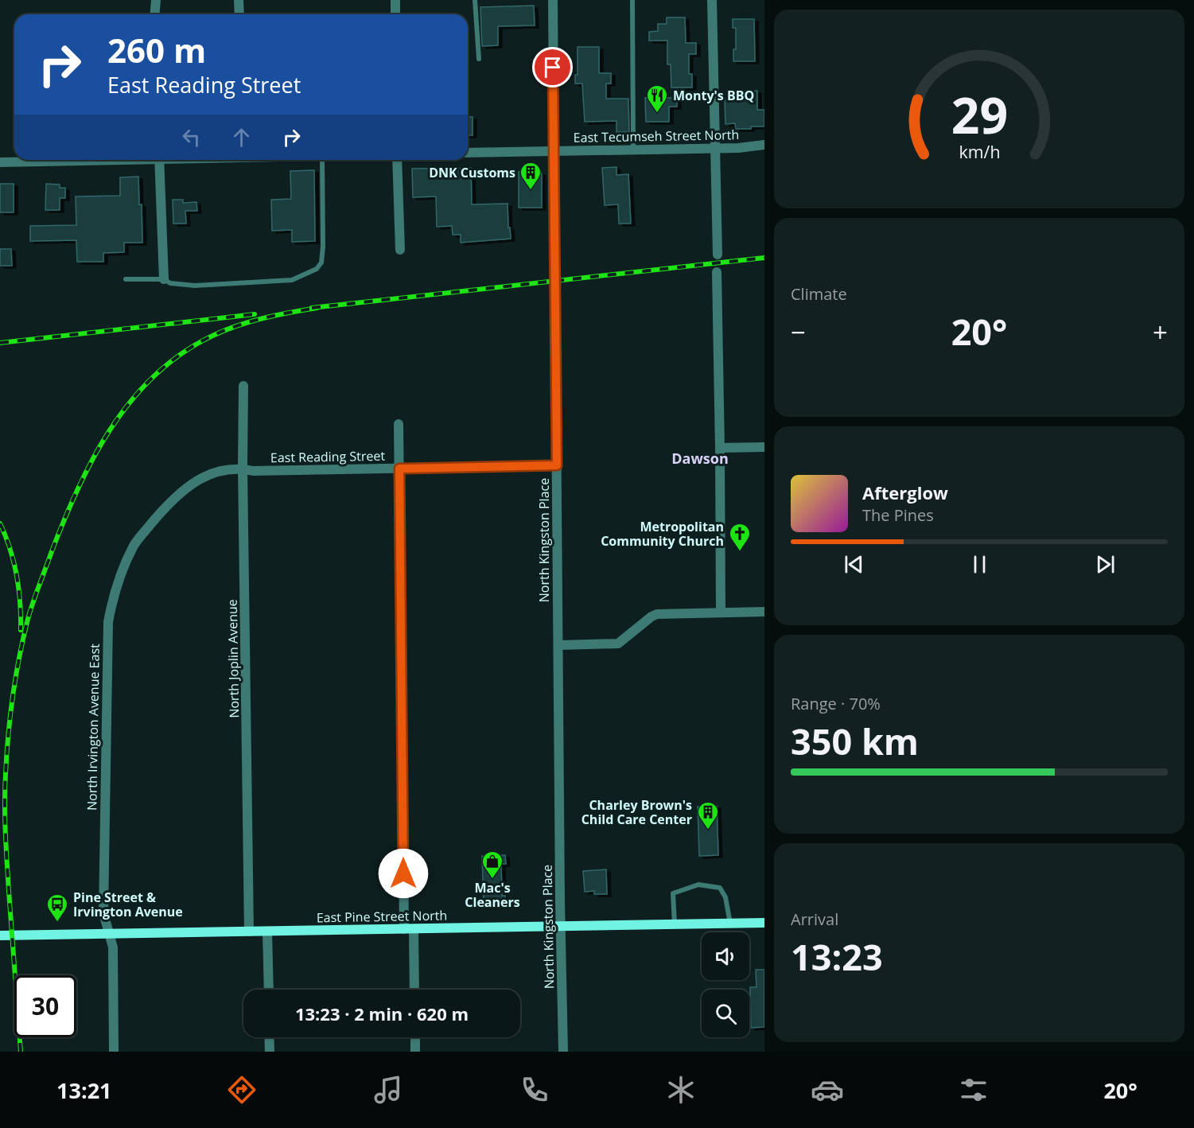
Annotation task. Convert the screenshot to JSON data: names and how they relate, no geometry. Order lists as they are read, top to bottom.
{
  "streets": {
    "main road": ["East Pine Street North"],
    "street": [
      "East Tecumseh Street North",
      "East Reading Street",
      "North Kingston Place",
      "North Joplin Avenue",
      "North Irvington Avenue East"
    ]
  },
  "crossings": [
    ["East Tecumseh Street North", "North Kingston Place"],
    ["East Reading Street", "North Kingston Place"],
    ["East Reading Street", "North Joplin Avenue"],
    ["East Reading Street", "North Irvington Avenue East"],
    ["North Kingston Place", "East Pine Street North"],
    ["North Joplin Avenue", "North Irvington Avenue East"],
    ["North Joplin Avenue", "East Pine Street North"],
    ["North Irvington Avenue East", "East Pine Street North"]
  ],
  "districts": ["Dawson"],
  "places": {
    "restaurant": ["Monty's BBQ"],
    "building": ["DNK Customs", "Charley Brown's Child Care Center"],
    "church": ["Metropolitan Community Church"],
    "shop": ["Mac's Cleaners"],
    "bus stop": ["Pine Street & Irvington Avenue"]
  },
  "page": {
    "turn": ["260 m", "East Reading Street"],
    "tile": [
      "Climate",
      ["Range · 70%", "350 km"],
      ["Arrival", "13:23"]
    ],
    "heat": ["−", "20°", "+"],
    "song": ["Afterglow", "The Pines"],
    "limit": "30",
    "trip": "13:23 · 2 min · 620 m",
    "tabs": ["13:21", "20°"],
    "gauge": ["29", "km/h"]
  }
}
